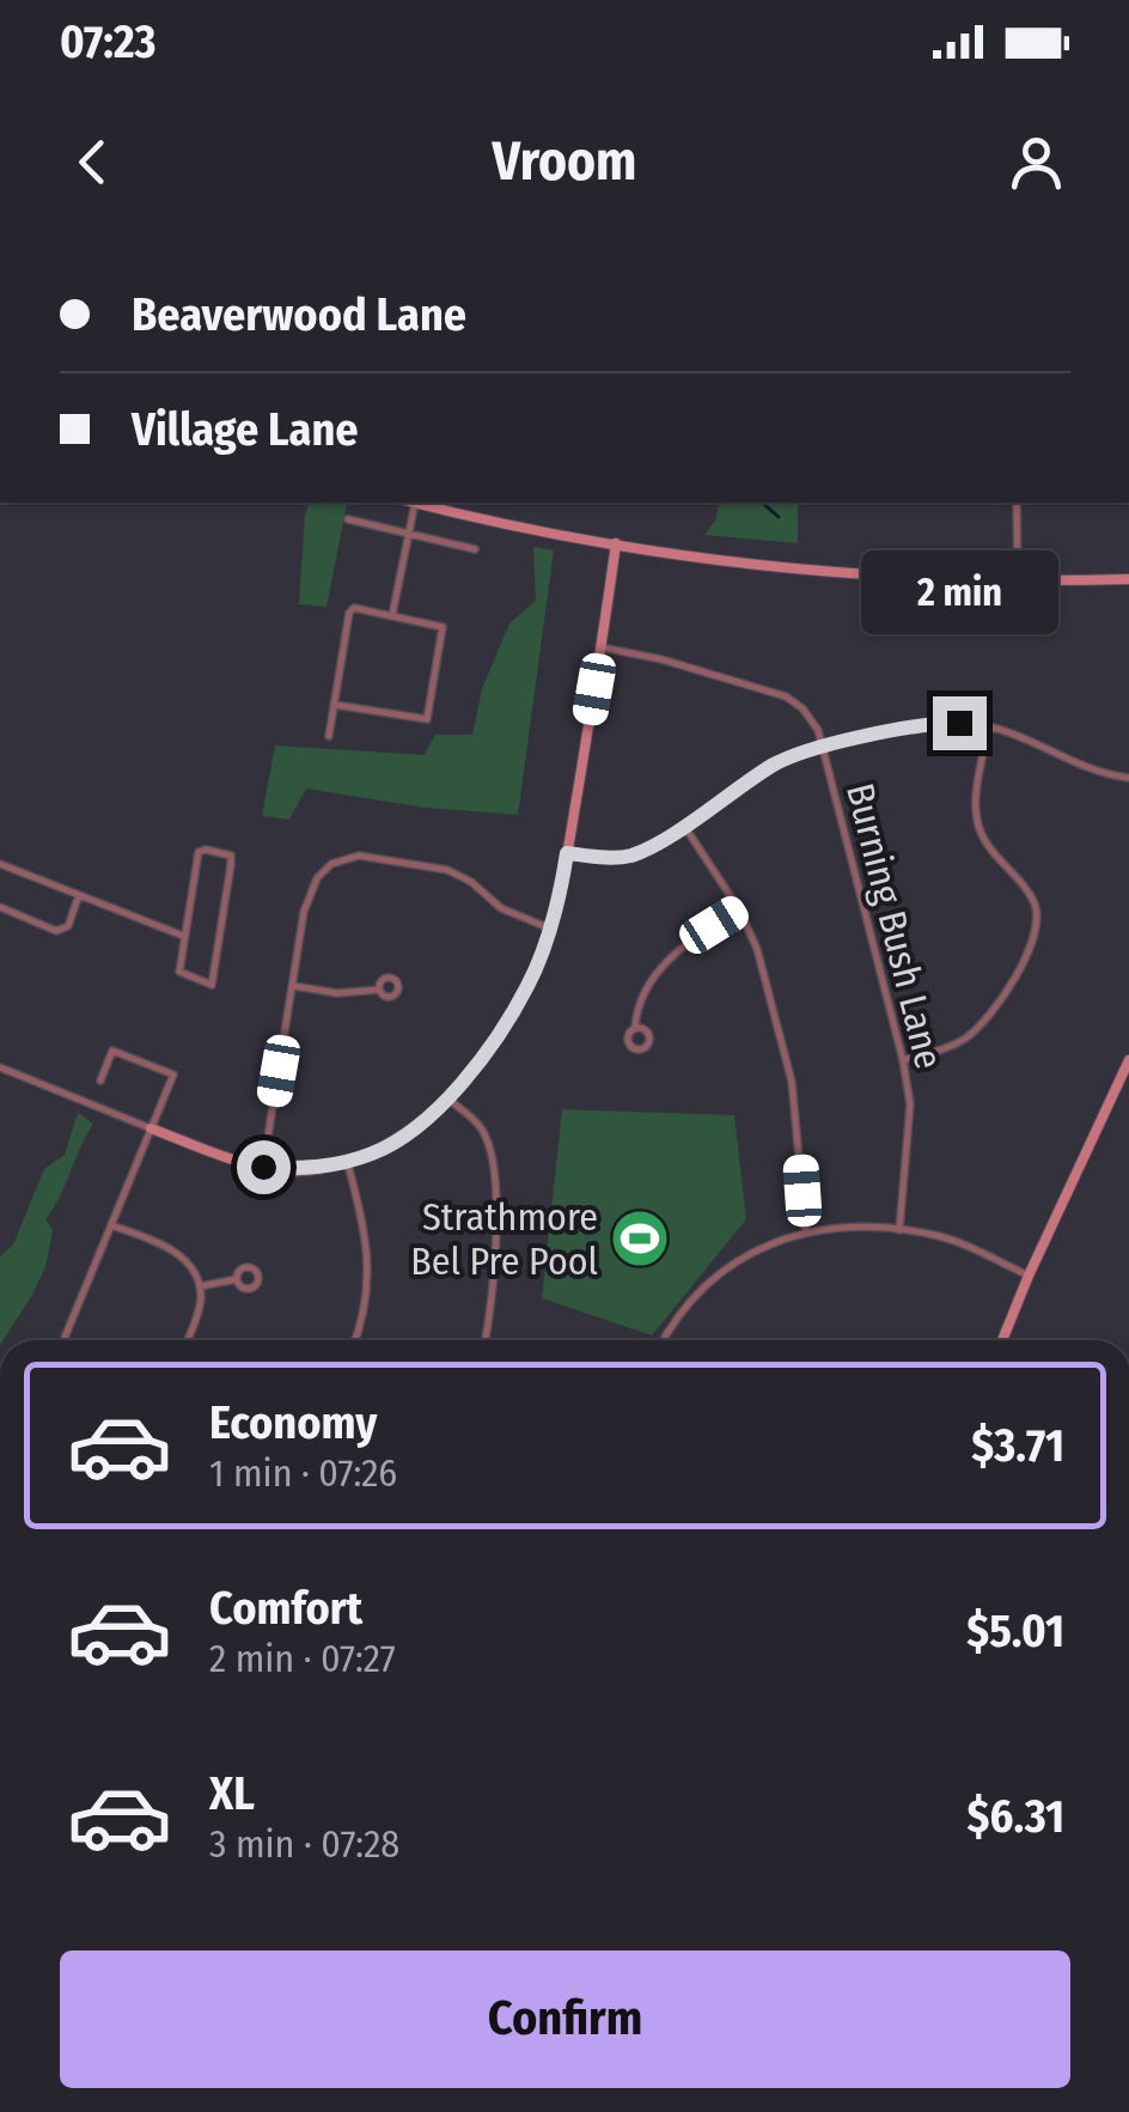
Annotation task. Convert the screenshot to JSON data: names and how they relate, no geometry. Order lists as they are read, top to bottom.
{
  "streets": {
    "street": ["Burning Bush Lane"]
  },
  "places": {
    "sports": ["Strathmore Bel Pre Pool"]
  },
  "page": {
    "status": "07:23",
    "header": "Vroom",
    "banner": ["Beaverwood Lane", "Village Lane"],
    "bubble": "2 min",
    "list": [
      {
        "name": "Economy",
        "note": "1 min · 07:26",
        "value": "$3.71"
      },
      {
        "name": "Comfort",
        "note": "2 min · 07:27",
        "value": "$5.01"
      },
      {
        "name": "XL",
        "note": "3 min · 07:28",
        "value": "$6.31"
      }
    ],
    "buttons": "Confirm"
  }
}
